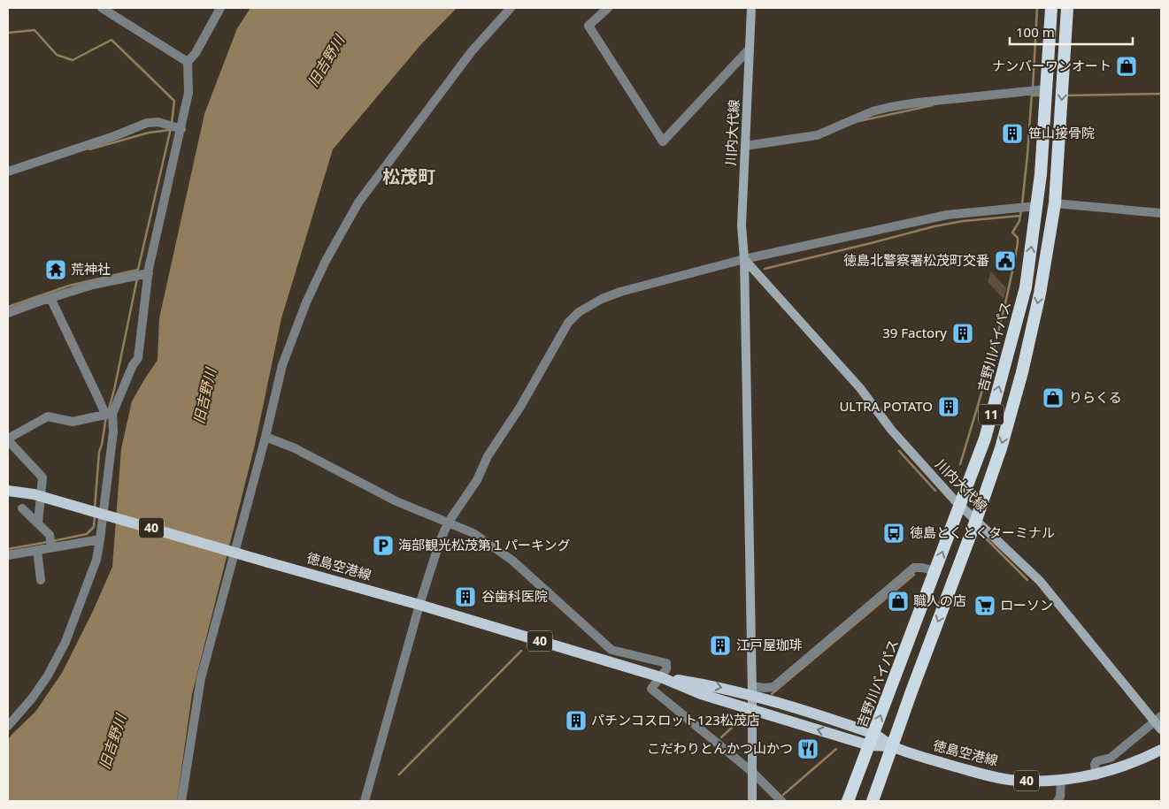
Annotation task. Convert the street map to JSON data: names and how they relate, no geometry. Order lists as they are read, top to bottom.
{
  "streets": {
    "highway": ["吉野川バイパス", "11"],
    "main road": ["川内大代線", "40", "徳島空港線"]
  },
  "crossings": [
    ["川内大代線", "吉野川バイパス"],
    ["川内大代線", "11"],
    ["川内大代線", "徳島空港線"],
    ["吉野川バイパス", "徳島空港線"],
    ["11", "徳島空港線"]
  ],
  "districts": ["松茂町"],
  "water": ["旧吉野川"],
  "places": {
    "shop": ["ナンバーワンオート", "りらくる", "職人の店"],
    "building": [
      "笹山接骨院",
      "39 Factory",
      "ULTRA POTATO",
      "谷歯科医院",
      "江戸屋珈琲",
      "パチンコスロット123松茂店"
    ],
    "public building": ["徳島北警察署松茂町交番"],
    "temple": ["荒神社"],
    "bus stop": ["徳島とくとくターミナル"],
    "parking": ["海部観光松茂第１パーキング"],
    "supermarket": ["ローソン"],
    "restaurant": ["こだわりとんかつ山かつ"]
  },
  "scale_bar": "100 m"
}
